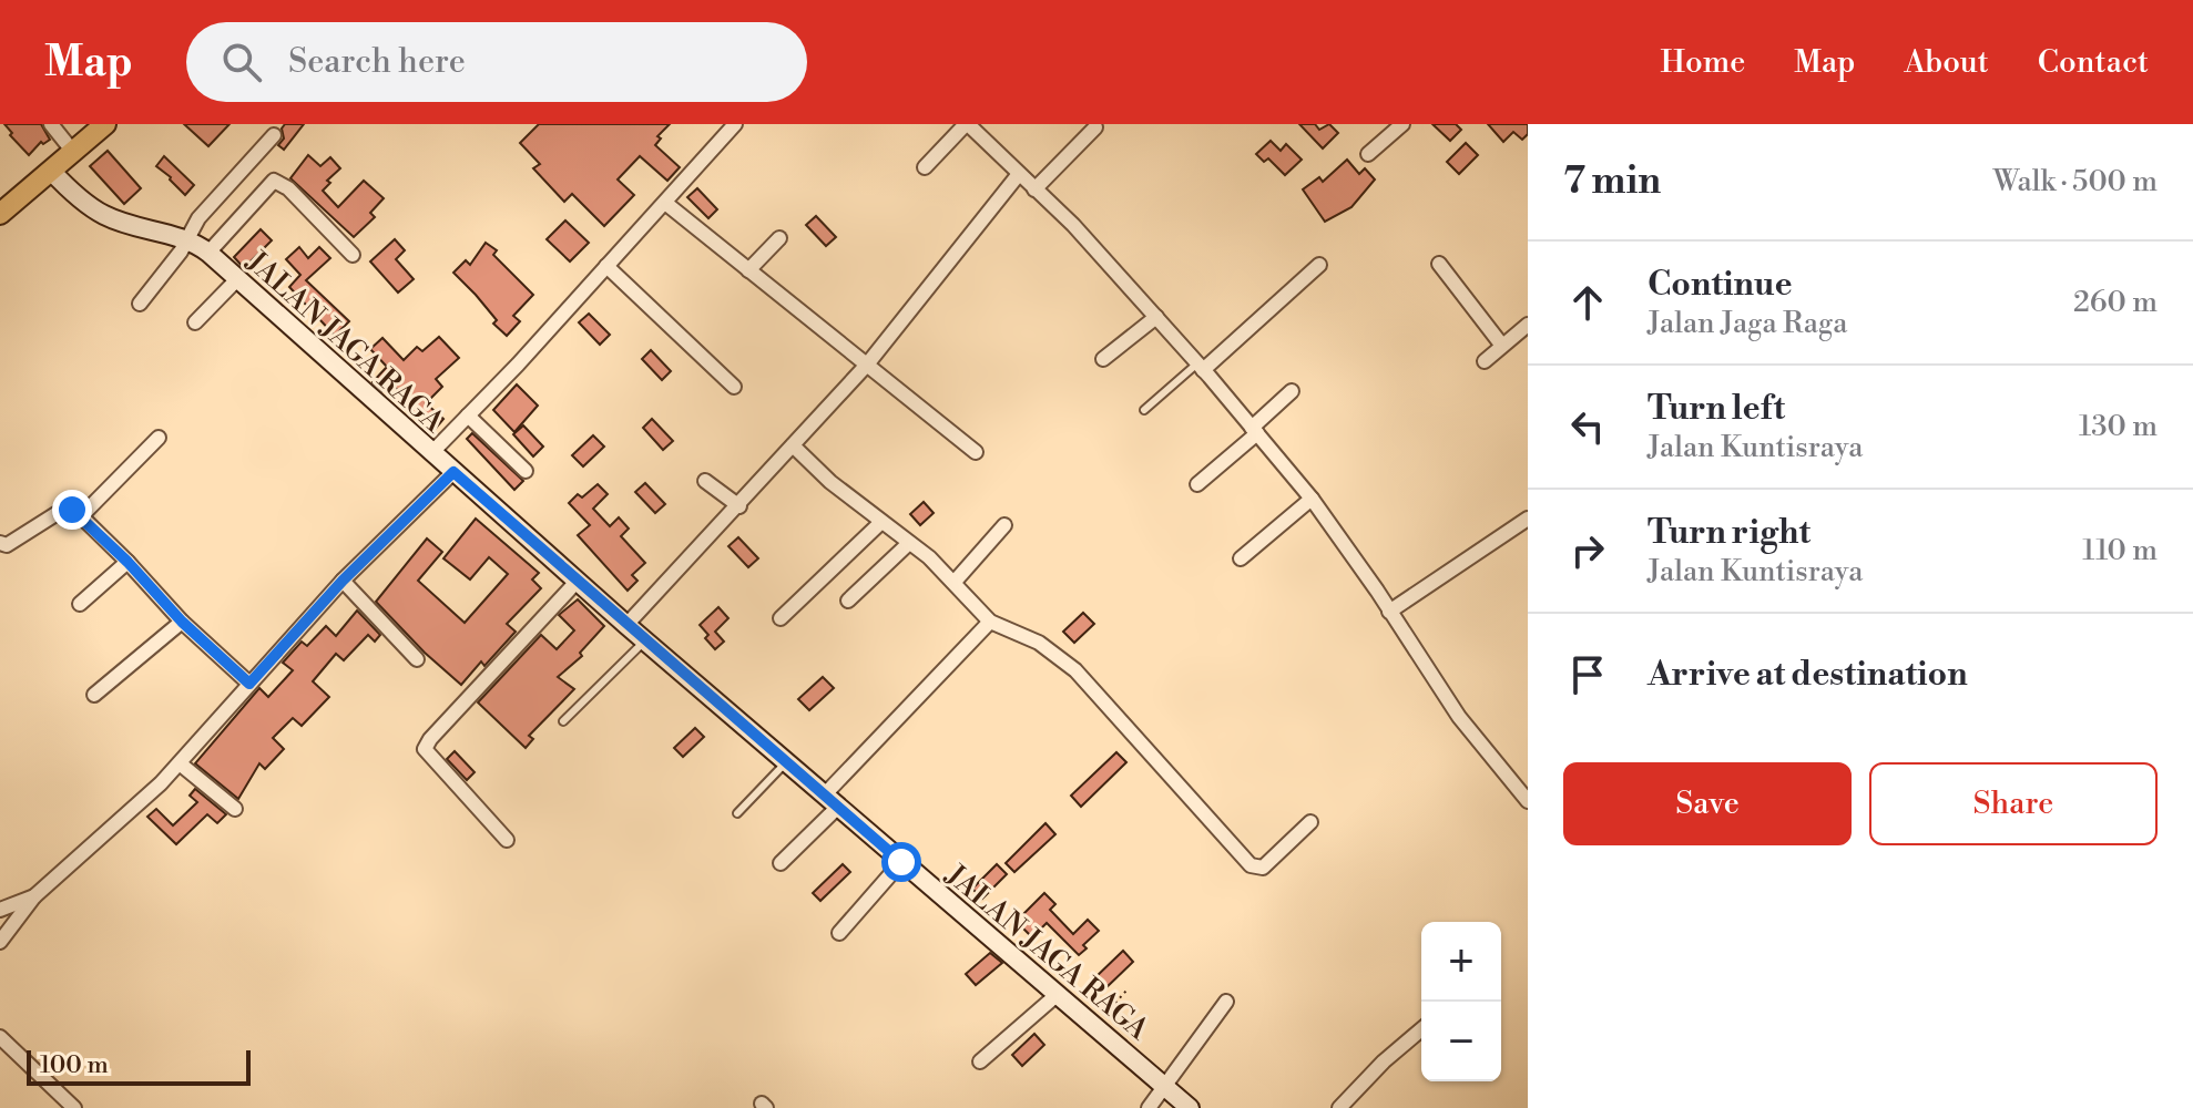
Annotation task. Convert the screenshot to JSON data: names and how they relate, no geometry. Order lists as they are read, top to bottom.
{
  "streets": {
    "street": ["JALAN JAGA RAGA"]
  },
  "scale_bar": "100 m",
  "page": {
    "header": "Map",
    "search": "Search here",
    "nav": [
      "Home",
      "Map",
      "About",
      "Contact"
    ],
    "heading": ["7 min", "Walk · 500 m"],
    "list": [
      ["Continue", "Jalan Jaga Raga", "260 m"],
      ["Turn left", "Jalan Kuntisraya", "130 m"],
      ["Turn right", "Jalan Kuntisraya", "110 m"],
      "Arrive at destination"
    ],
    "buttons": ["Save", "Share"],
    "map_buttons": ["+", "−"],
    "scale": "100 m"
  }
}
